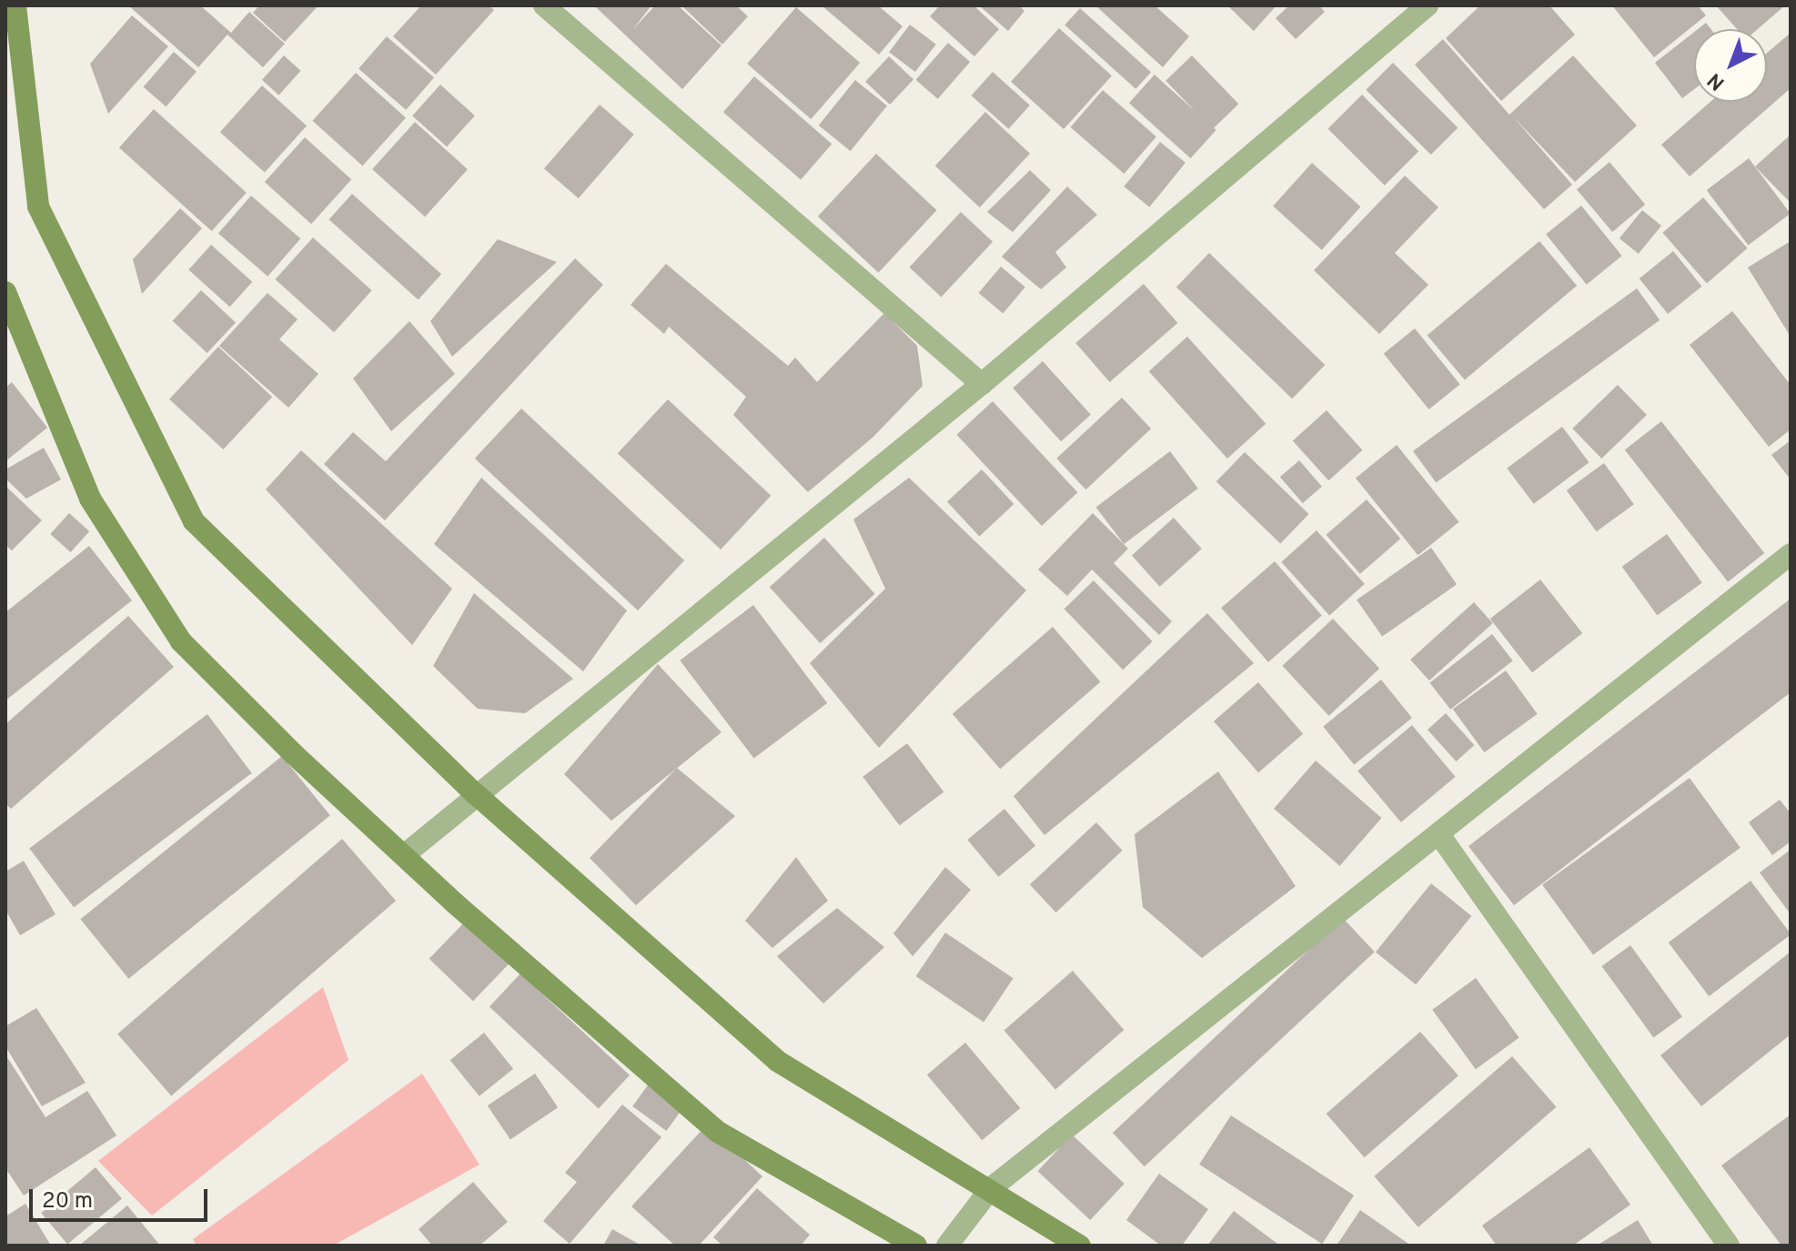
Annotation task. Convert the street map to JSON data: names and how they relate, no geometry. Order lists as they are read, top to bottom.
{
  "scale_bar": "20 m",
  "north": "bottom left"
}
